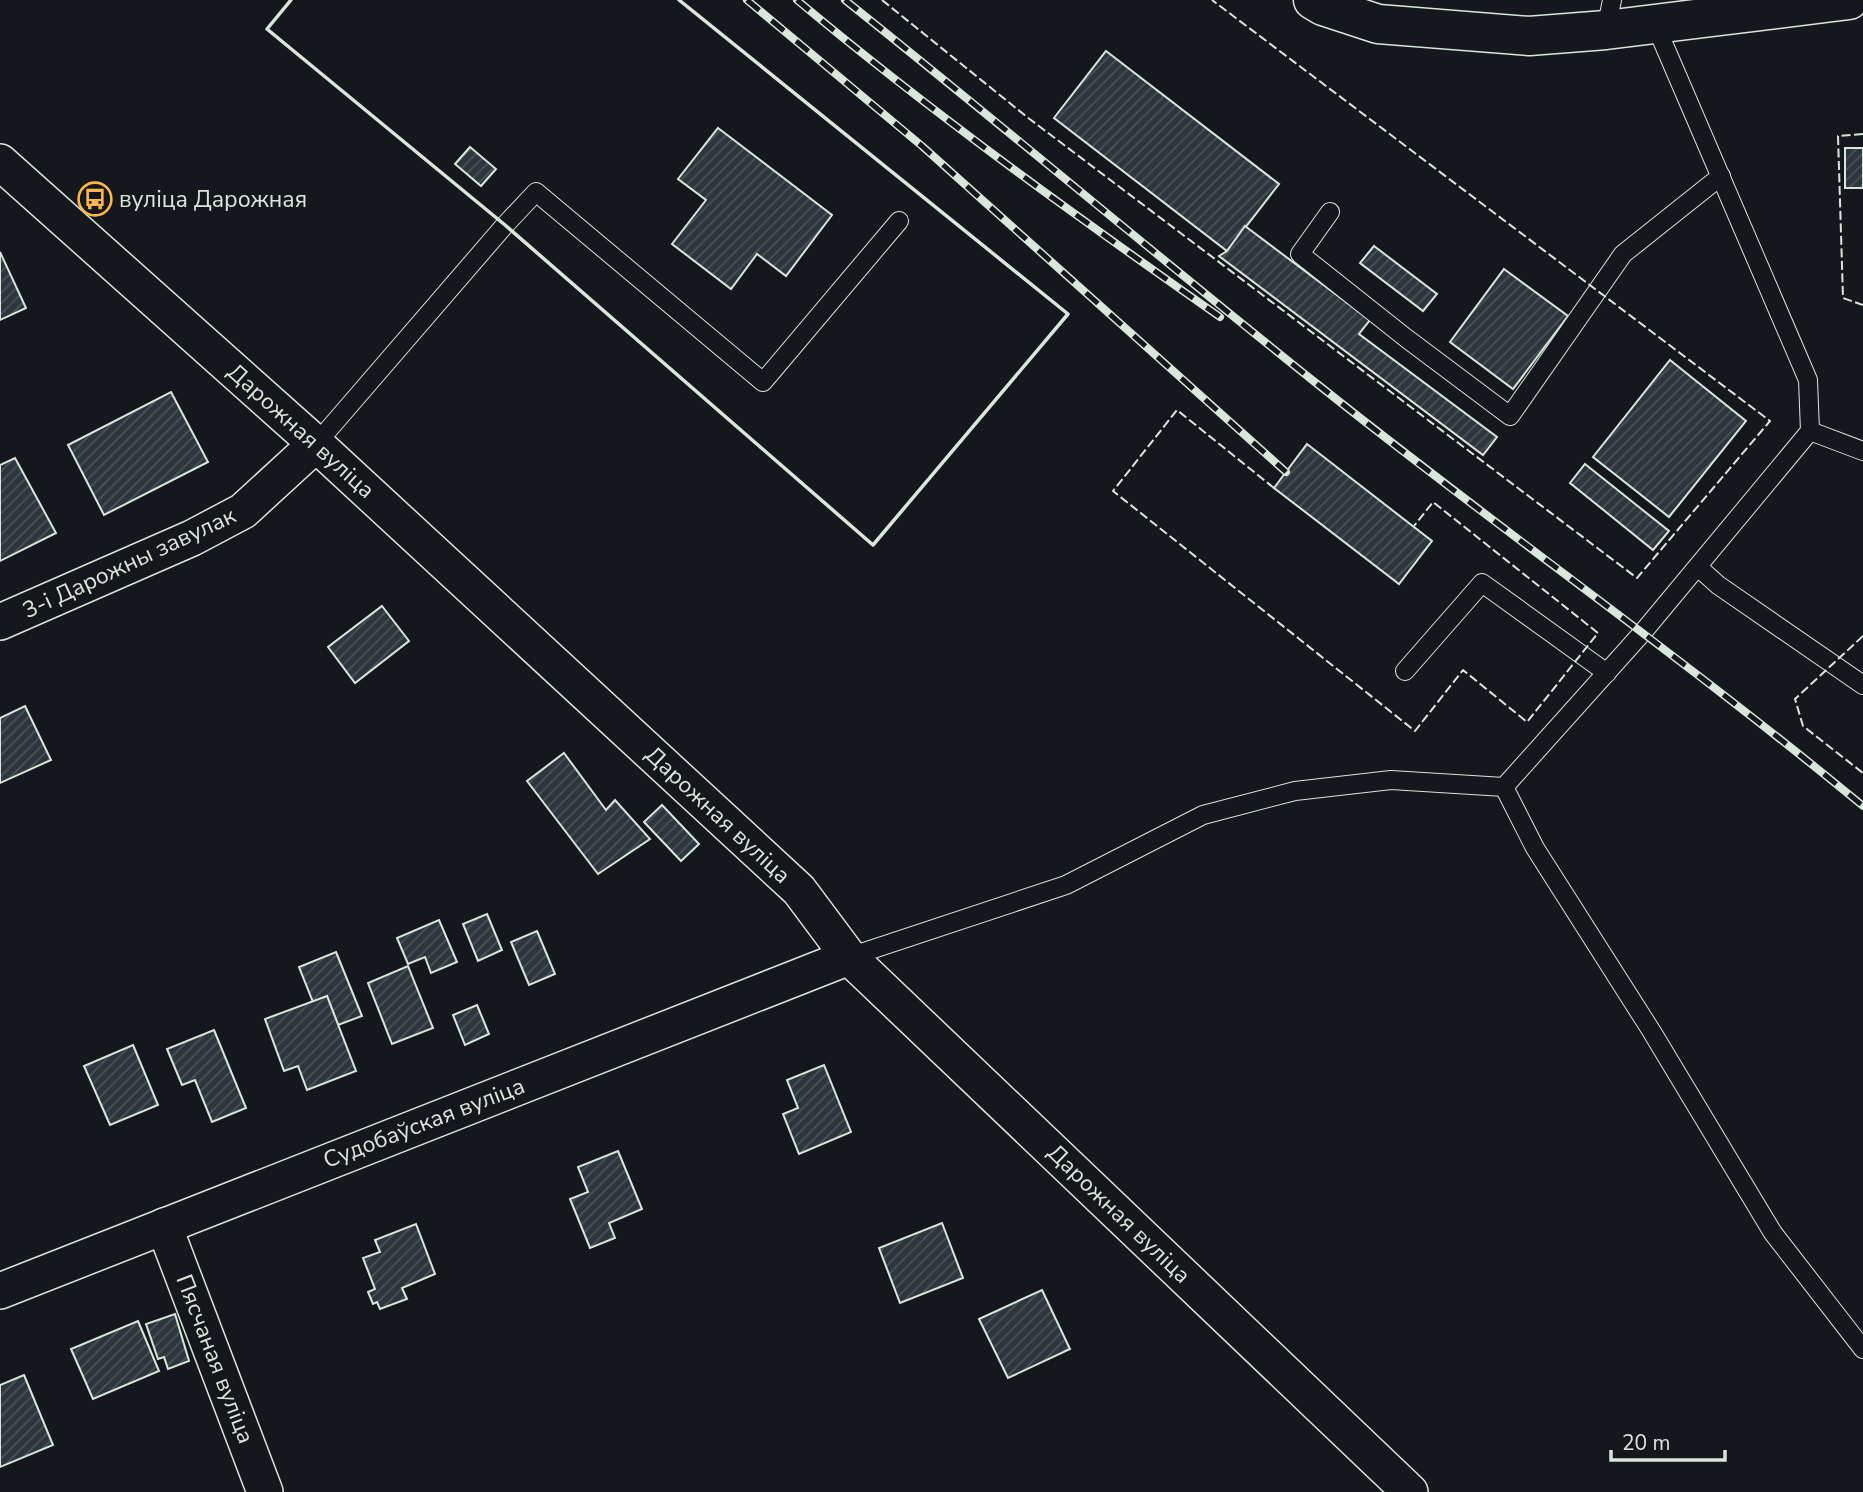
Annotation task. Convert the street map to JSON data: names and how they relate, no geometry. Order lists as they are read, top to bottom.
{
  "streets": {
    "street": [
      "Дарожная вуліца",
      "3-і Дарожны завулак",
      "Судобаўская вуліца",
      "Пясчаная вуліца"
    ]
  },
  "crossings": [
    ["Дарожная вуліца", "3-і Дарожны завулак"],
    ["Дарожная вуліца", "Судобаўская вуліца"],
    ["Судобаўская вуліца", "Пясчаная вуліца"]
  ],
  "places": {
    "bus stop": ["вуліца Дарожная"]
  },
  "scale_bar": "20 m"
}
